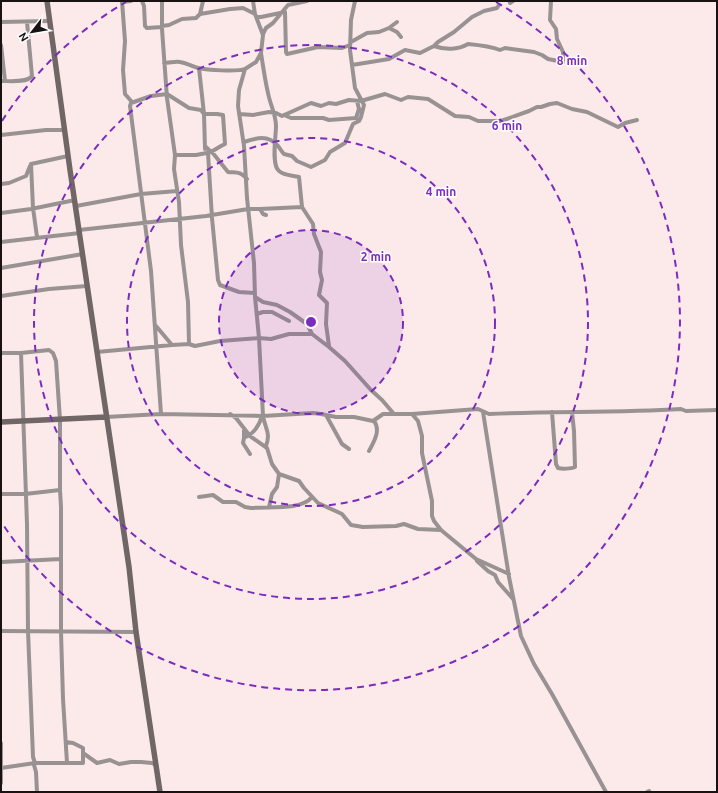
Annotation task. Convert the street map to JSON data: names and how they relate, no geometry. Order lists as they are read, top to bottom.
{
  "north": "bottom left",
  "rings": [
    "8 min",
    "6 min",
    "4 min",
    "2 min"
  ]
}
